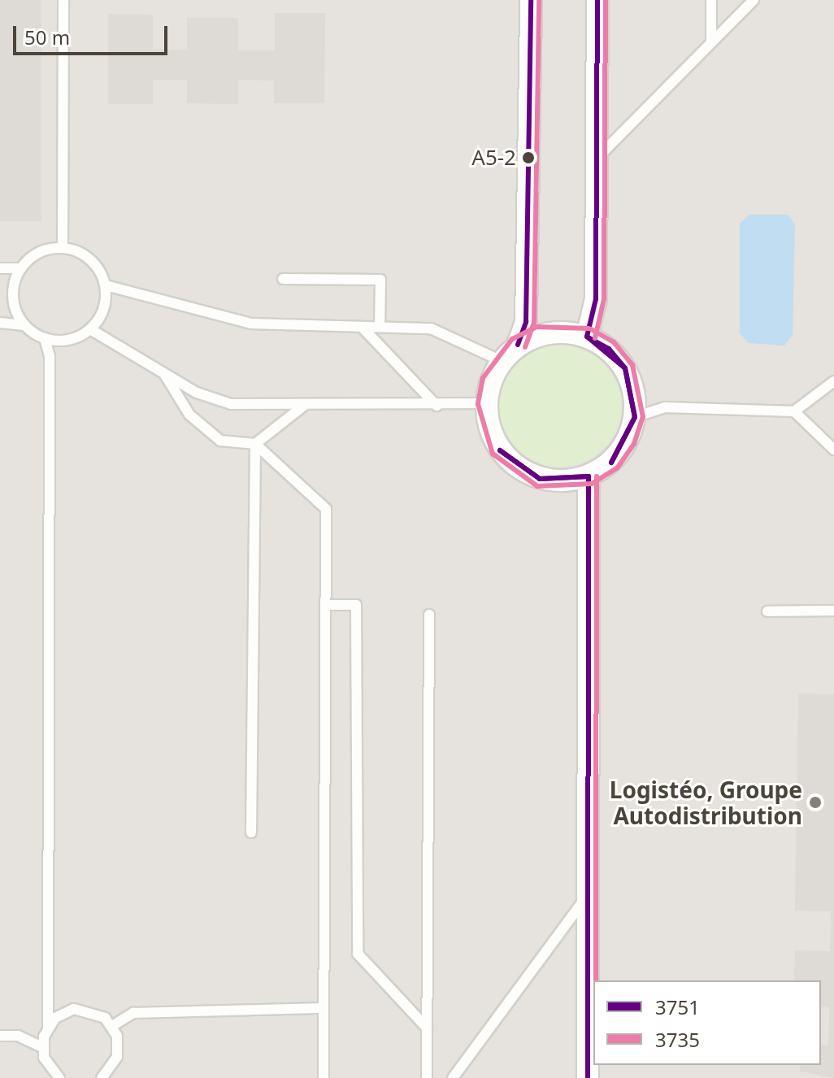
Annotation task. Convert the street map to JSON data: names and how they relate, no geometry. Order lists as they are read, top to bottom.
{
  "places": ["A5-2", "Logistéo, Groupe Autodistribution"],
  "lines": ["transit line 3751", "transit line 3735"],
  "legend": ["3751", "3735"],
  "scale_bar": "50 m"
}
